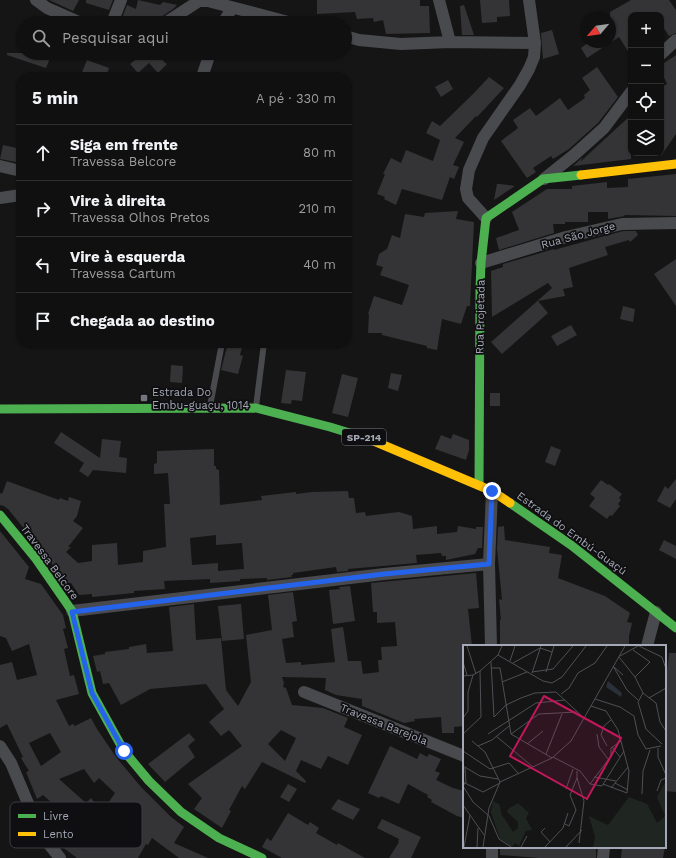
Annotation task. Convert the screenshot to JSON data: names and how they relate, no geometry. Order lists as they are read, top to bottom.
{
  "streets": {
    "street": [
      "Rua São Jorge",
      "Rua Projetada",
      "SP-214",
      "Estrada do Embú-Guaçú",
      "Travessa Belcore",
      "Travessa Barejola"
    ]
  },
  "crossings": [
    ["Rua São Jorge", "Rua Projetada"],
    ["Rua Projetada", "Estrada do Embú-Guaçú"]
  ],
  "places": {
    "transit": ["Estrada Do Embu-guaçu, 1014"]
  },
  "legend": ["Livre", "Lento"],
  "north": "bottom left",
  "page": {
    "map_buttons": ["+", "−"],
    "search": "Pesquisar aqui",
    "heading": ["5 min", "A pé · 330 m"],
    "list": [
      ["Siga em frente", "Travessa Belcore", "80 m"],
      ["Vire à direita", "Travessa Olhos Pretos", "210 m"],
      ["Vire à esquerda", "Travessa Cartum", "40 m"],
      "Chegada ao destino"
    ]
  }
}
